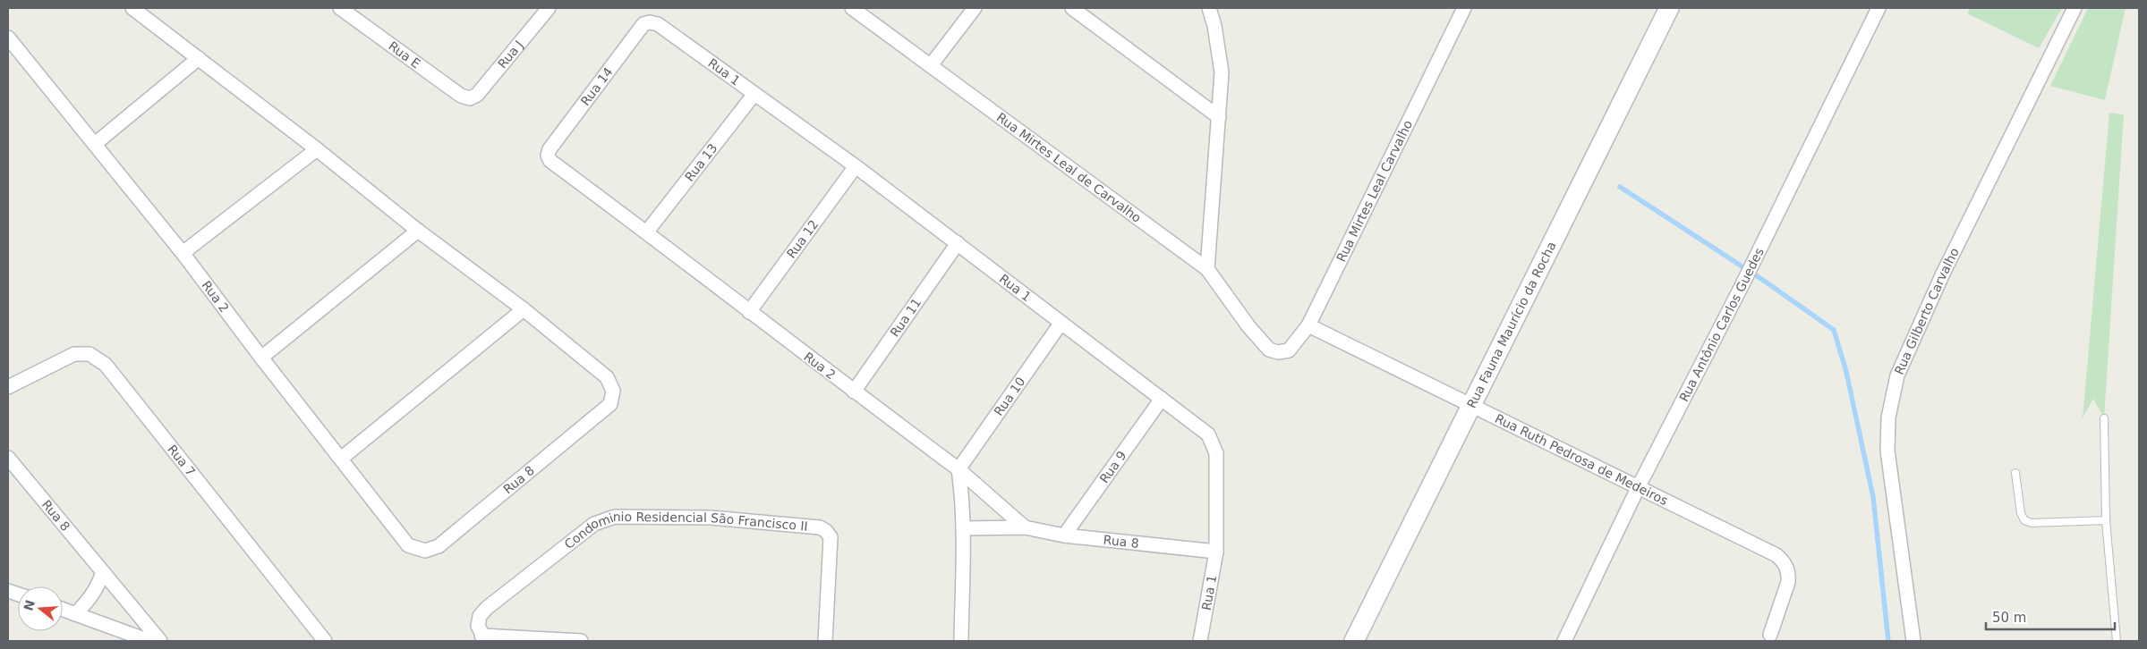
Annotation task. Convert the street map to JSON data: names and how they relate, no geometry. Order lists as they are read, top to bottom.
{
  "streets": {
    "street": [
      "Rua E",
      "Rua J",
      "Rua 1",
      "Rua 14",
      "Rua 13",
      "Rua Mirtes Leal de Carvalho",
      "Rua Mirtes Leal Carvalho",
      "Rua 12",
      "Rua 2",
      "Rua Gilberto Carvalho",
      "Rua 11",
      "Rua Fauna Maurício da Rocha",
      "Rua Antônio Carlos Guedes",
      "Rua 10",
      "Rua Ruth Pedrosa de Medeiros",
      "Rua 7",
      "Rua 9",
      "Rua 8",
      "Condominio Residencial São Francisco II"
    ]
  },
  "crossings": [
    ["Rua E", "Rua J"],
    ["Rua 1", "Rua 14"],
    ["Rua 1", "Rua 13"],
    ["Rua 1", "Rua 12"],
    ["Rua 1", "Rua 11"],
    ["Rua 1", "Rua 10"],
    ["Rua 1", "Rua 9"],
    ["Rua 1", "Rua 8"],
    ["Rua 14", "Rua 2"],
    ["Rua 13", "Rua 2"],
    ["Rua Mirtes Leal de Carvalho", "Rua Mirtes Leal Carvalho"],
    ["Rua Mirtes Leal Carvalho", "Rua Ruth Pedrosa de Medeiros"],
    ["Rua 12", "Rua 2"],
    ["Rua 2", "Rua 11"],
    ["Rua 2", "Rua 10"],
    ["Rua 2", "Rua 8"],
    ["Rua Fauna Maurício da Rocha", "Rua Ruth Pedrosa de Medeiros"],
    ["Rua Antônio Carlos Guedes", "Rua Ruth Pedrosa de Medeiros"],
    ["Rua 10", "Rua 8"],
    ["Rua 9", "Rua 8"]
  ],
  "scale_bar": "50 m",
  "north": "left"
}
